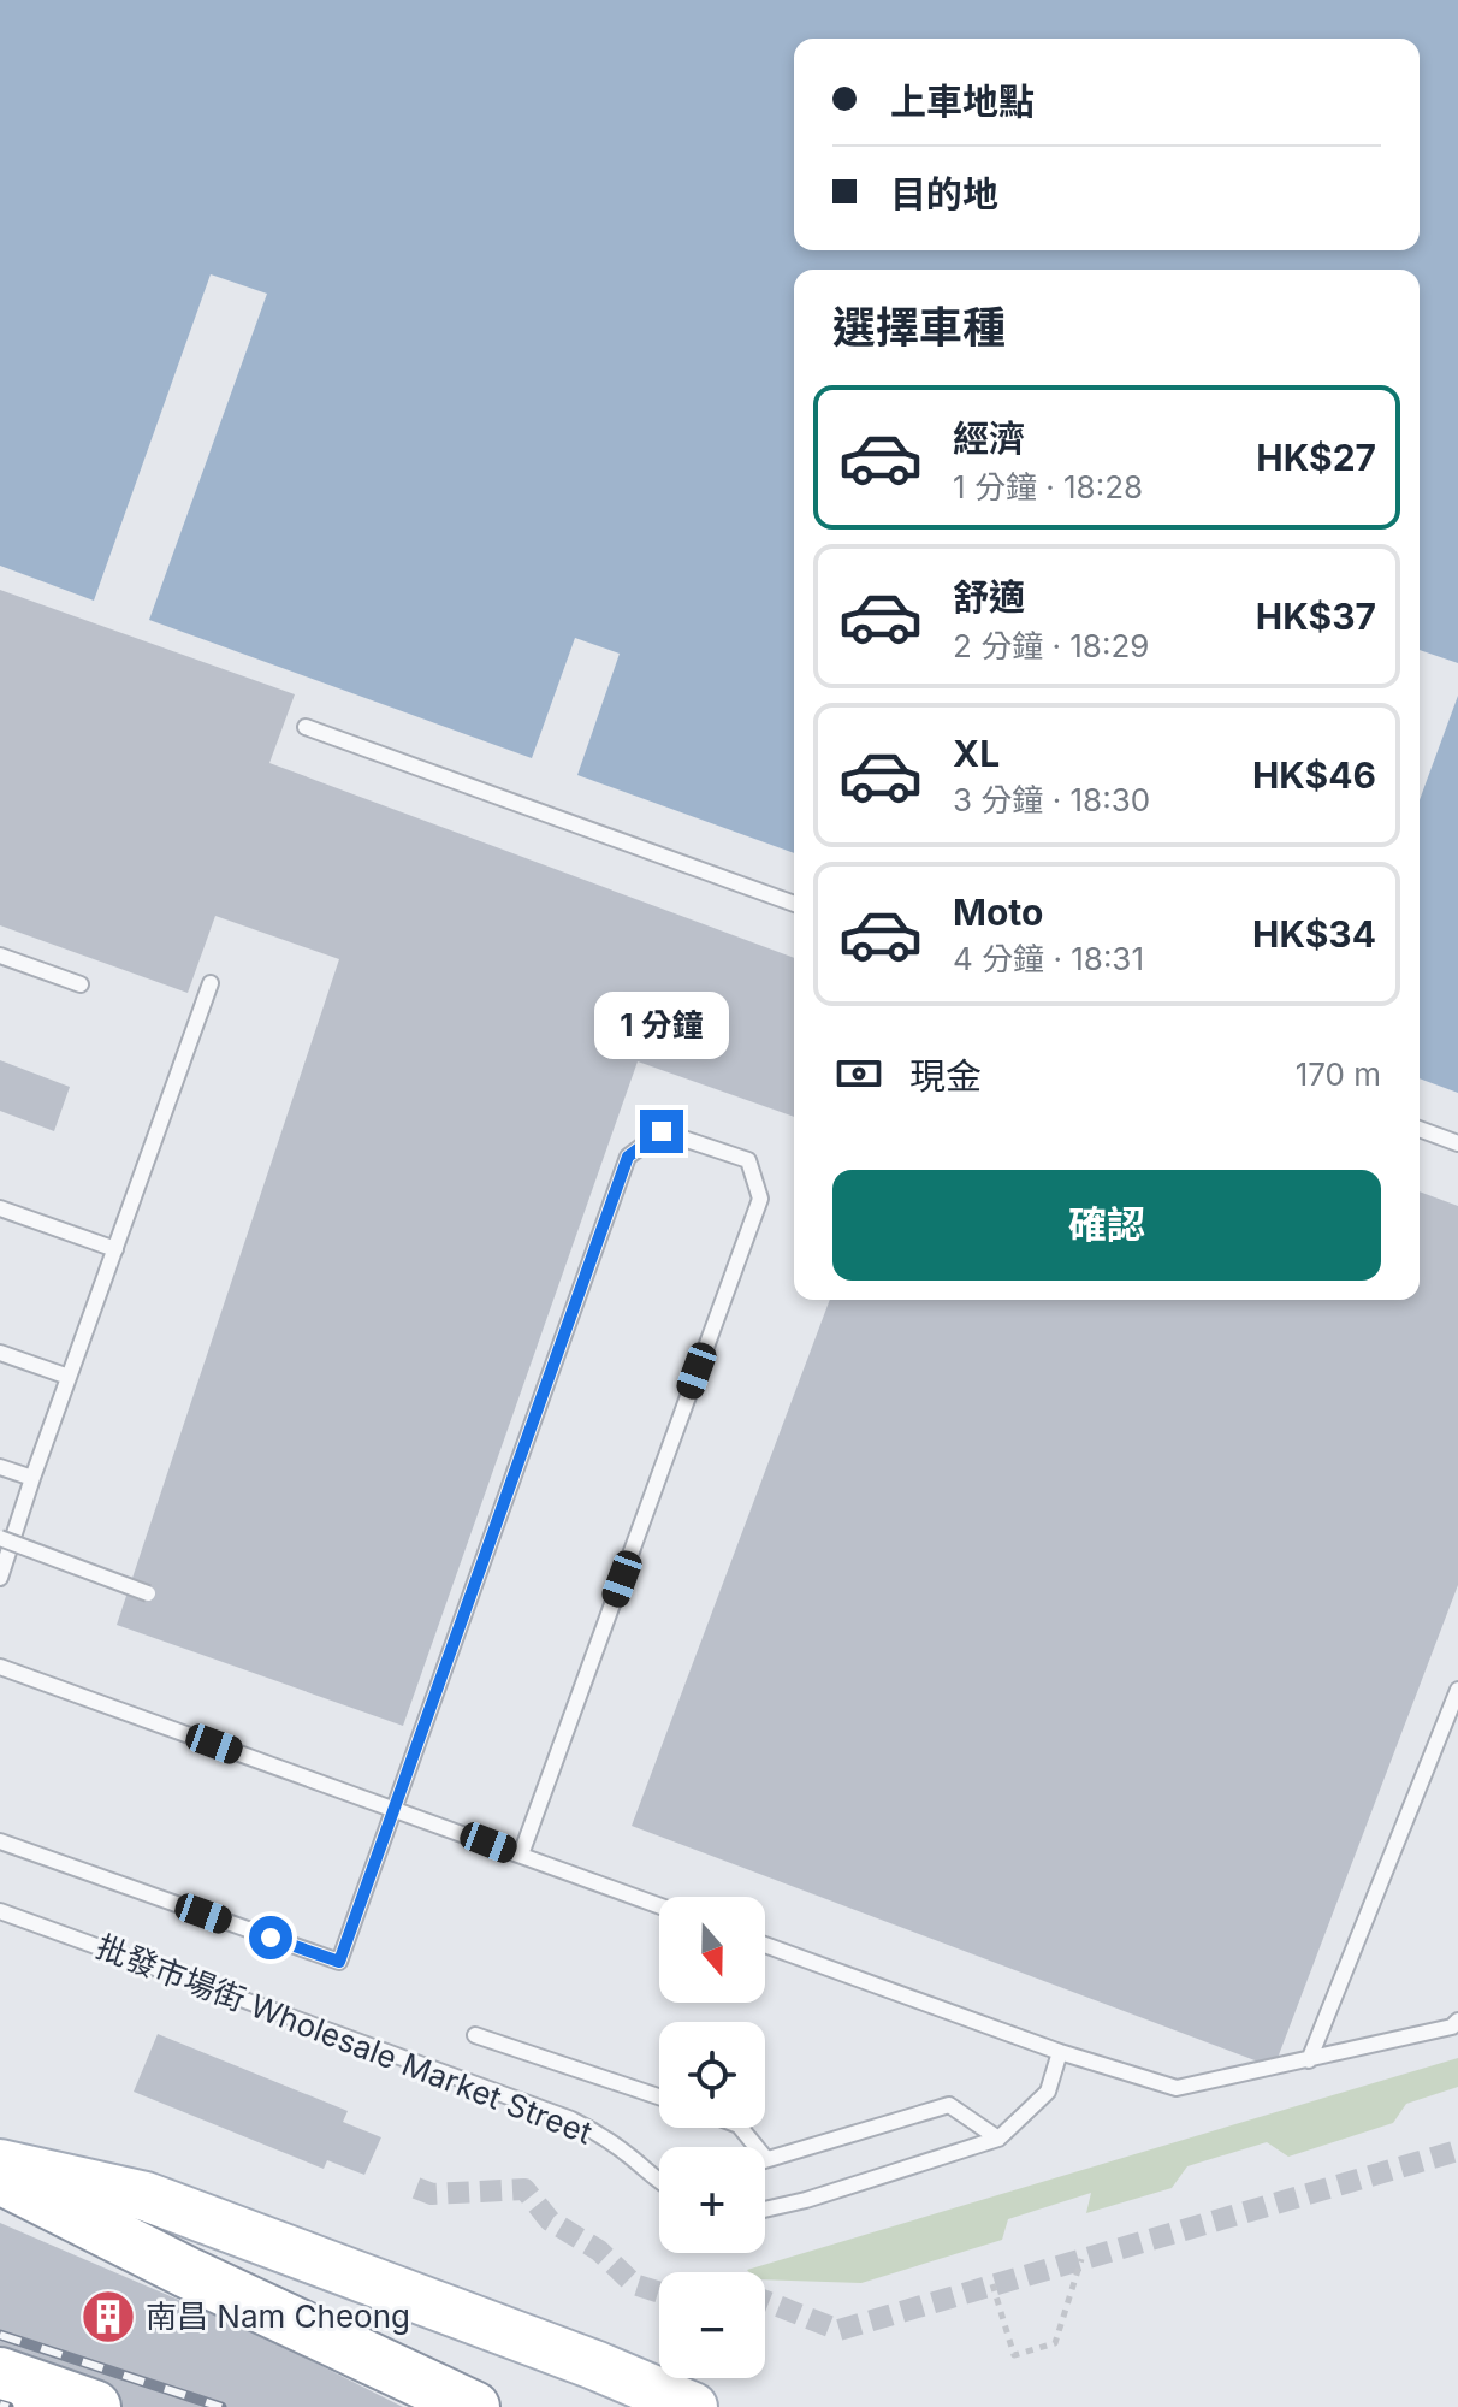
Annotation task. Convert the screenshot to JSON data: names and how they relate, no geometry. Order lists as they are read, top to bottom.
{
  "streets": {
    "lane": ["批發市場街 Wholesale Market Street"]
  },
  "places": {
    "building": ["南昌 Nam Cheong"]
  },
  "north": "bottom",
  "page": {
    "banner": ["上車地點", "目的地"],
    "heading": "選擇車種",
    "list": [
      {
        "name": "經濟",
        "note": "1 分鐘 · 18:28",
        "value": "HK$27"
      },
      {
        "name": "舒適",
        "note": "2 分鐘 · 18:29",
        "value": "HK$37"
      },
      {
        "name": "XL",
        "note": "3 分鐘 · 18:30",
        "value": "HK$46"
      },
      {
        "name": "Moto",
        "note": "4 分鐘 · 18:31",
        "value": "HK$34"
      }
    ],
    "bubble": "1 分鐘",
    "pay": ["現金", "170 m"],
    "buttons": "確認",
    "map_buttons": ["+", "−"]
  }
}
